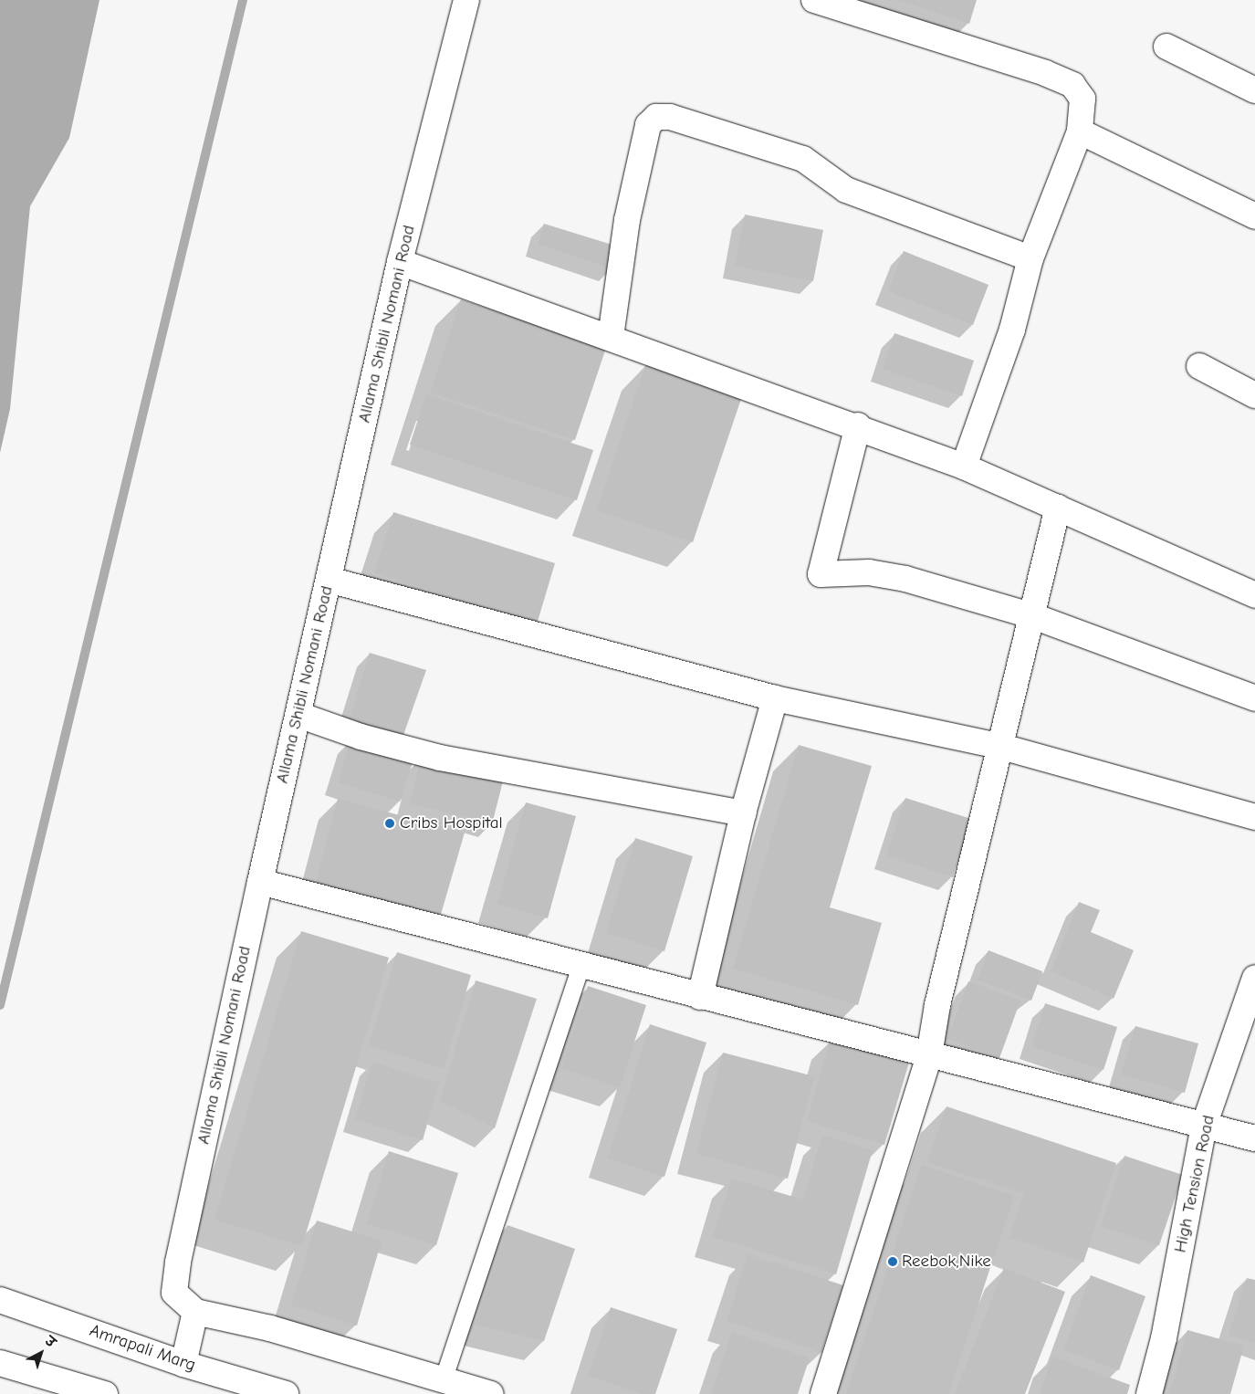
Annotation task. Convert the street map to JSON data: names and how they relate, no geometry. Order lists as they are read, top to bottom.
{
  "streets": {
    "street": ["Allama Shibli Nomani Road", "High Tension Road", "Amrapali Marg"]
  },
  "places": ["Cribs Hospital", "Reebok,Nike"],
  "north": "top right"
}
